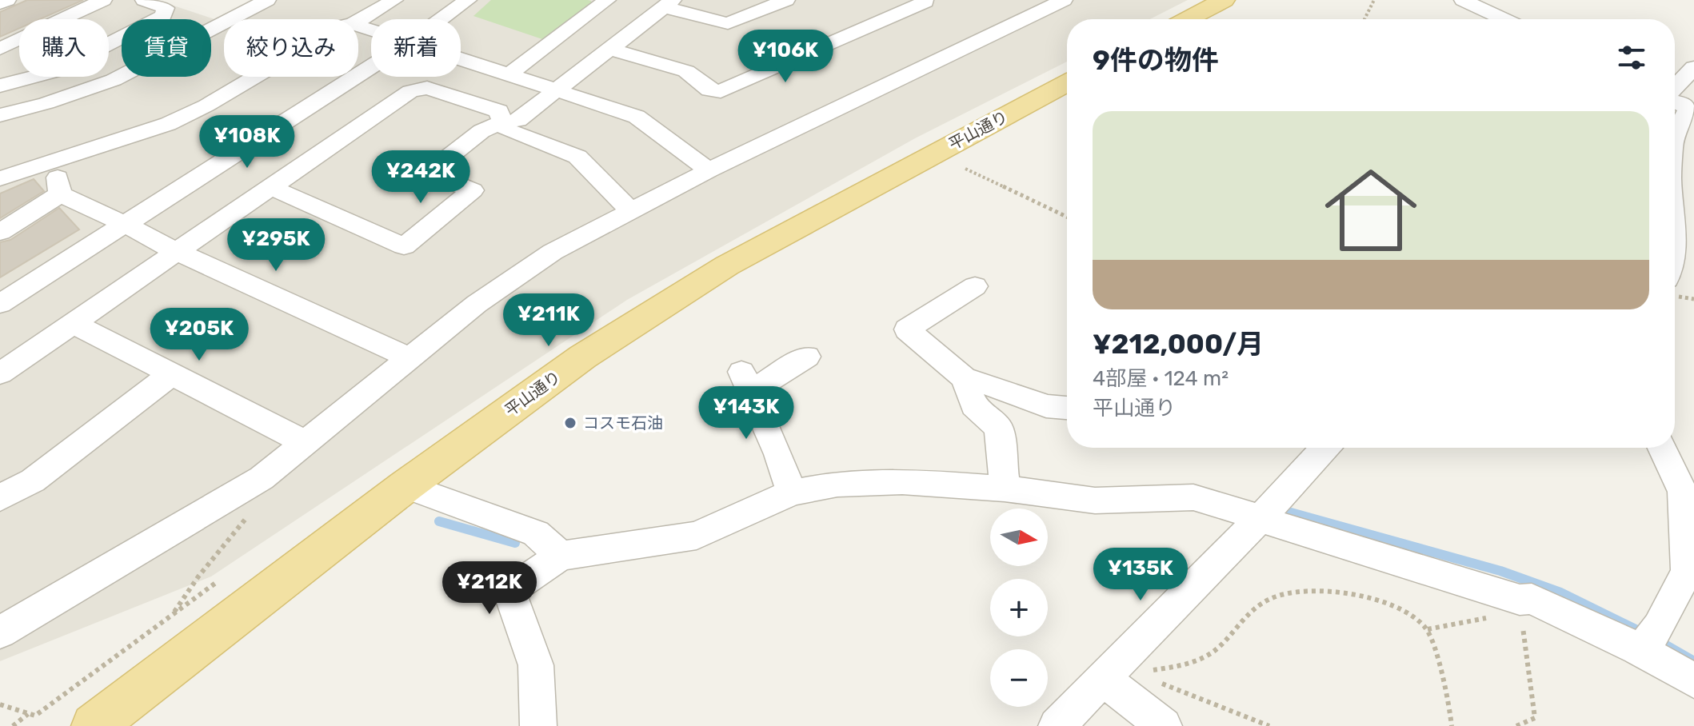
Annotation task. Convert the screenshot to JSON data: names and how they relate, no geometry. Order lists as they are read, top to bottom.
{
  "streets": {
    "main road": ["平山通り"]
  },
  "places": ["コスモ石油"],
  "north": "right",
  "page": {
    "chip": [
      "購入",
      "賃貸",
      "絞り込み",
      "新着"
    ],
    "heading": "9件の物件",
    "price": [
      "¥106K",
      "¥108K",
      "¥242K",
      "¥295K",
      "¥211K",
      "¥205K",
      "¥143K",
      "¥135K",
      "¥212K"
    ],
    "list": [
      {
        "name": "¥212,000/月",
        "note": "4部屋 · 124 m² · 平山通り"
      }
    ],
    "map_buttons": ["+", "−"]
  }
}
